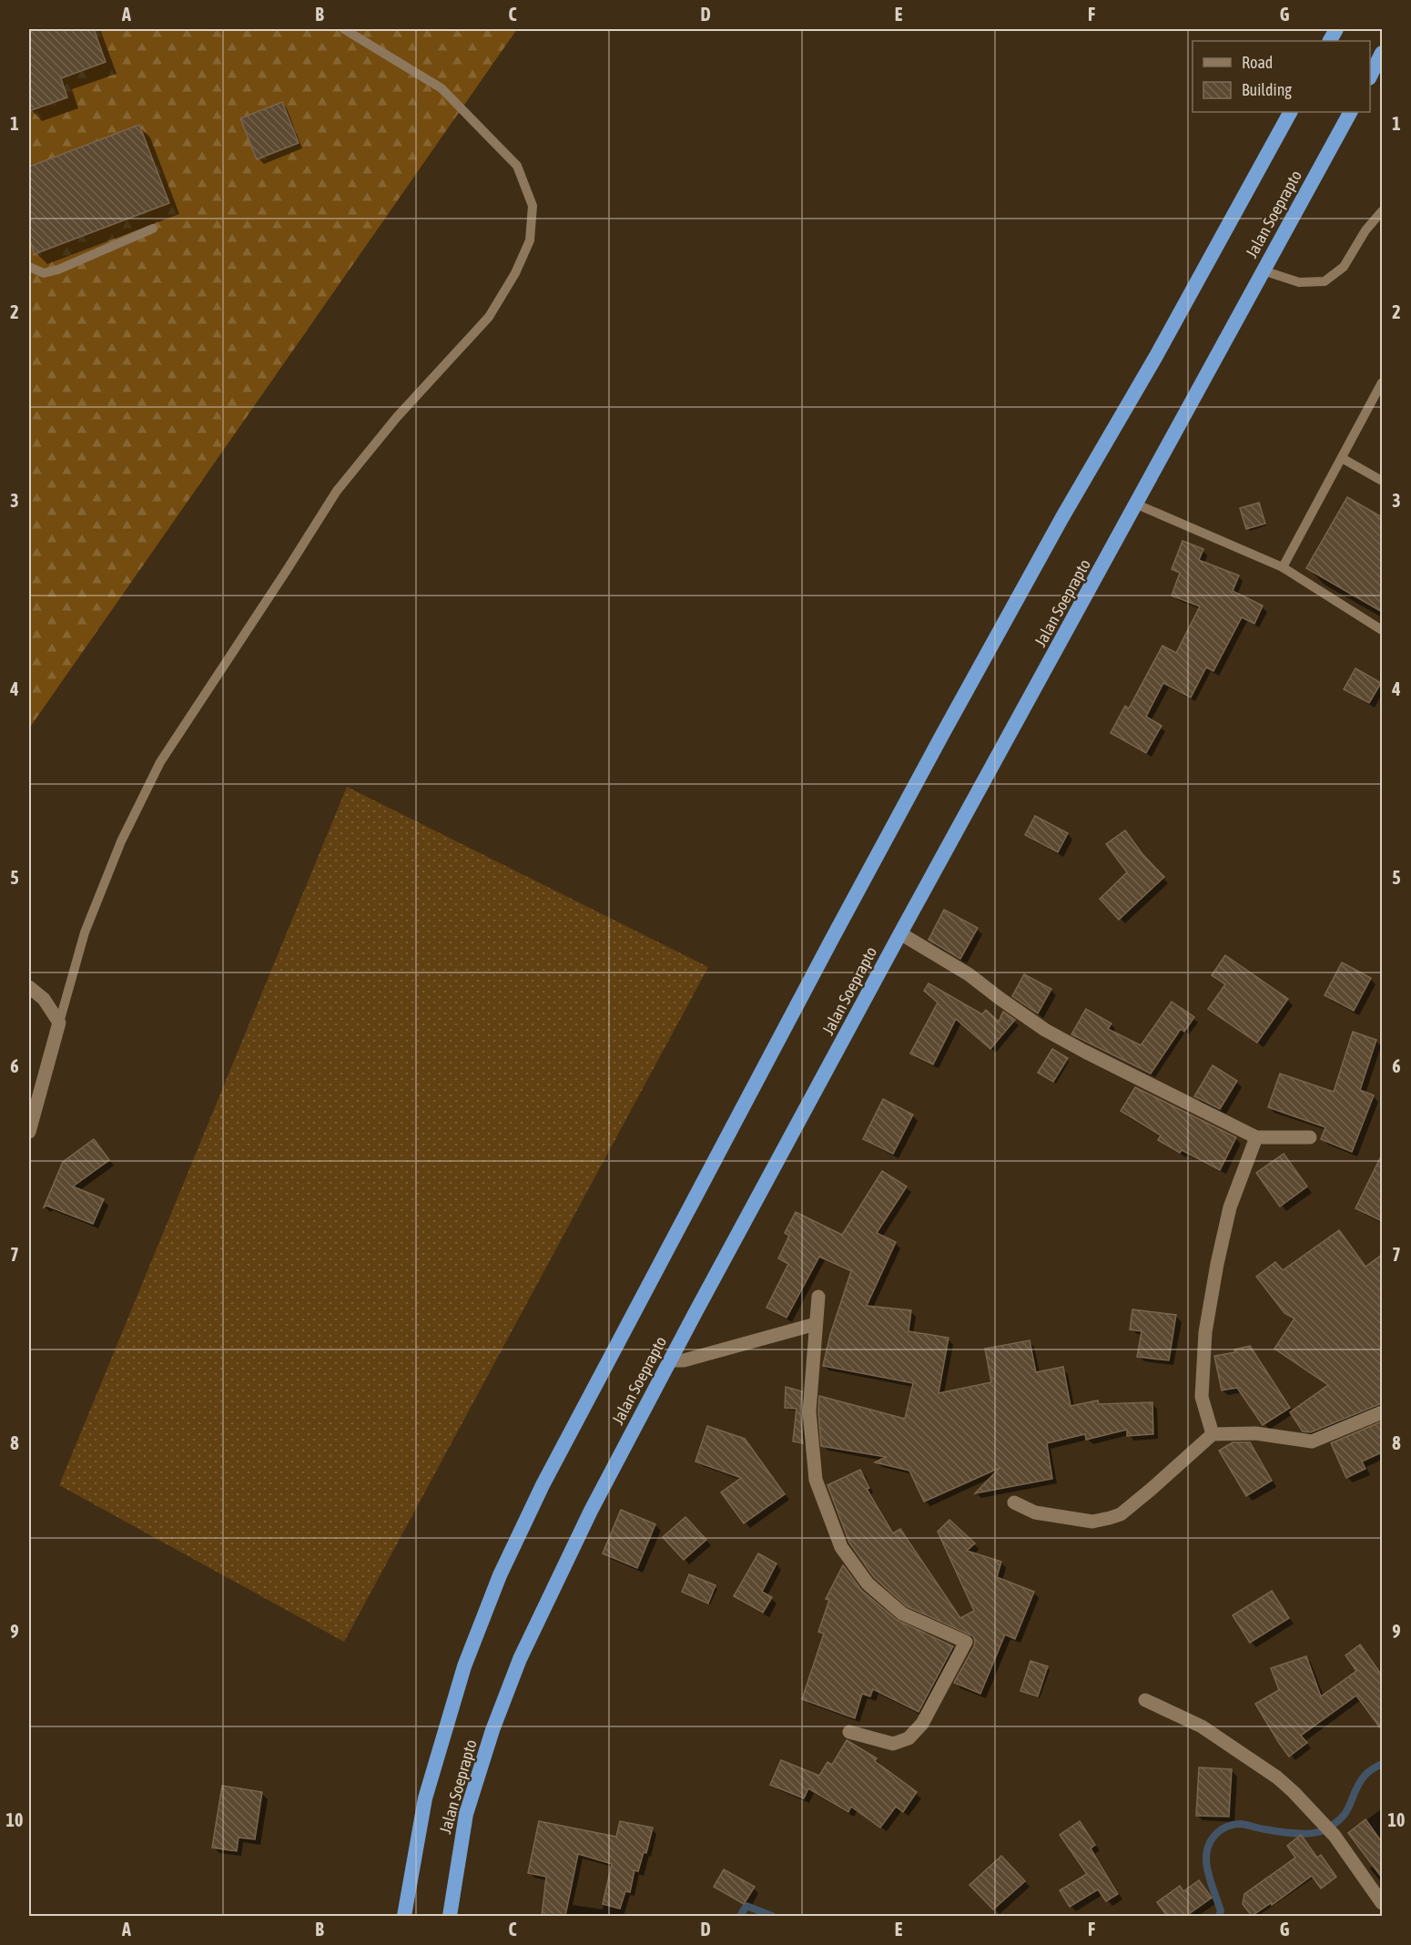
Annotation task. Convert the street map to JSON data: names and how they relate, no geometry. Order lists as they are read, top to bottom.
{
  "streets": {
    "highway": ["Jalan Soeprapto"]
  },
  "legend": ["Road", "Building"],
  "grid": {
    "columns": [
      "A",
      "B",
      "C",
      "D",
      "E",
      "F",
      "G"
    ],
    "rows": [
      "1",
      "2",
      "3",
      "4",
      "5",
      "6",
      "7",
      "8",
      "9",
      "10"
    ]
  }
}
